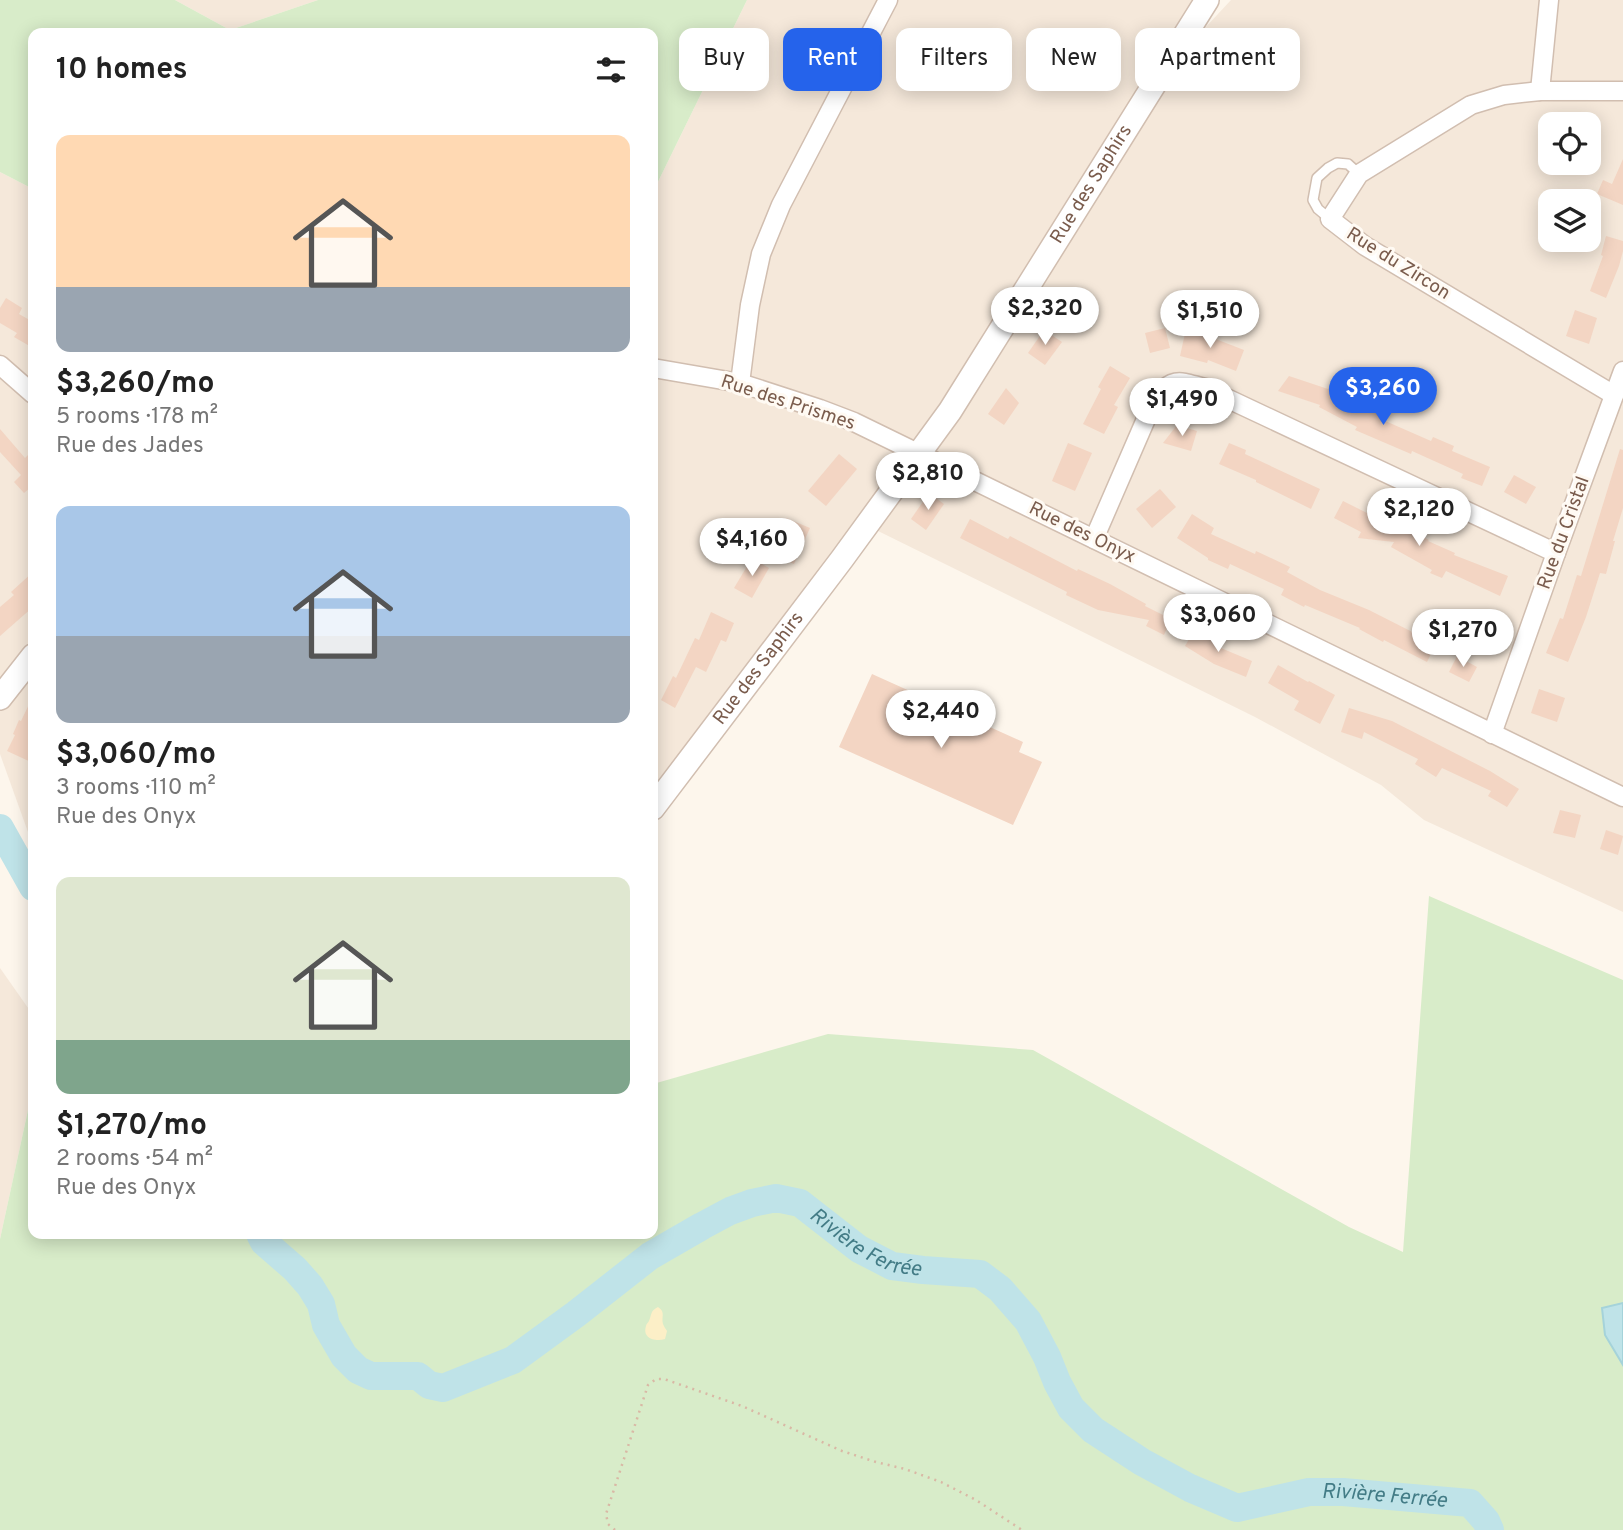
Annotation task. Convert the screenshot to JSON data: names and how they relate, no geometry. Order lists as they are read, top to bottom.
{
  "streets": {
    "street": [
      "Rue des Saphirs",
      "Rue du Zircon",
      "Rue des Prismes",
      "Rue des Onyx",
      "Rue du Cristal"
    ]
  },
  "crossings": [
    ["Rue des Saphirs", "Rue des Prismes"],
    ["Rue des Saphirs", "Rue des Onyx"],
    ["Rue du Zircon", "Rue du Cristal"],
    ["Rue des Prismes", "Rue des Onyx"],
    ["Rue des Onyx", "Rue du Cristal"]
  ],
  "water": ["Rivière Ferrée"],
  "page": {
    "chip": [
      "Buy",
      "Rent",
      "Filters",
      "New",
      "Apartment"
    ],
    "heading": "10 homes",
    "list": [
      {
        "name": "$3,260/mo",
        "note": "5 rooms · 178 m² · Rue des Jades"
      },
      {
        "name": "$3,060/mo",
        "note": "3 rooms · 110 m² · Rue des Onyx"
      },
      {
        "name": "$1,270/mo",
        "note": "2 rooms · 54 m² · Rue des Onyx"
      }
    ],
    "price": [
      "$2,320",
      "$1,510",
      "$3,260",
      "$1,490",
      "$2,810",
      "$2,120",
      "$4,160",
      "$3,060",
      "$1,270",
      "$2,440"
    ]
  }
}
